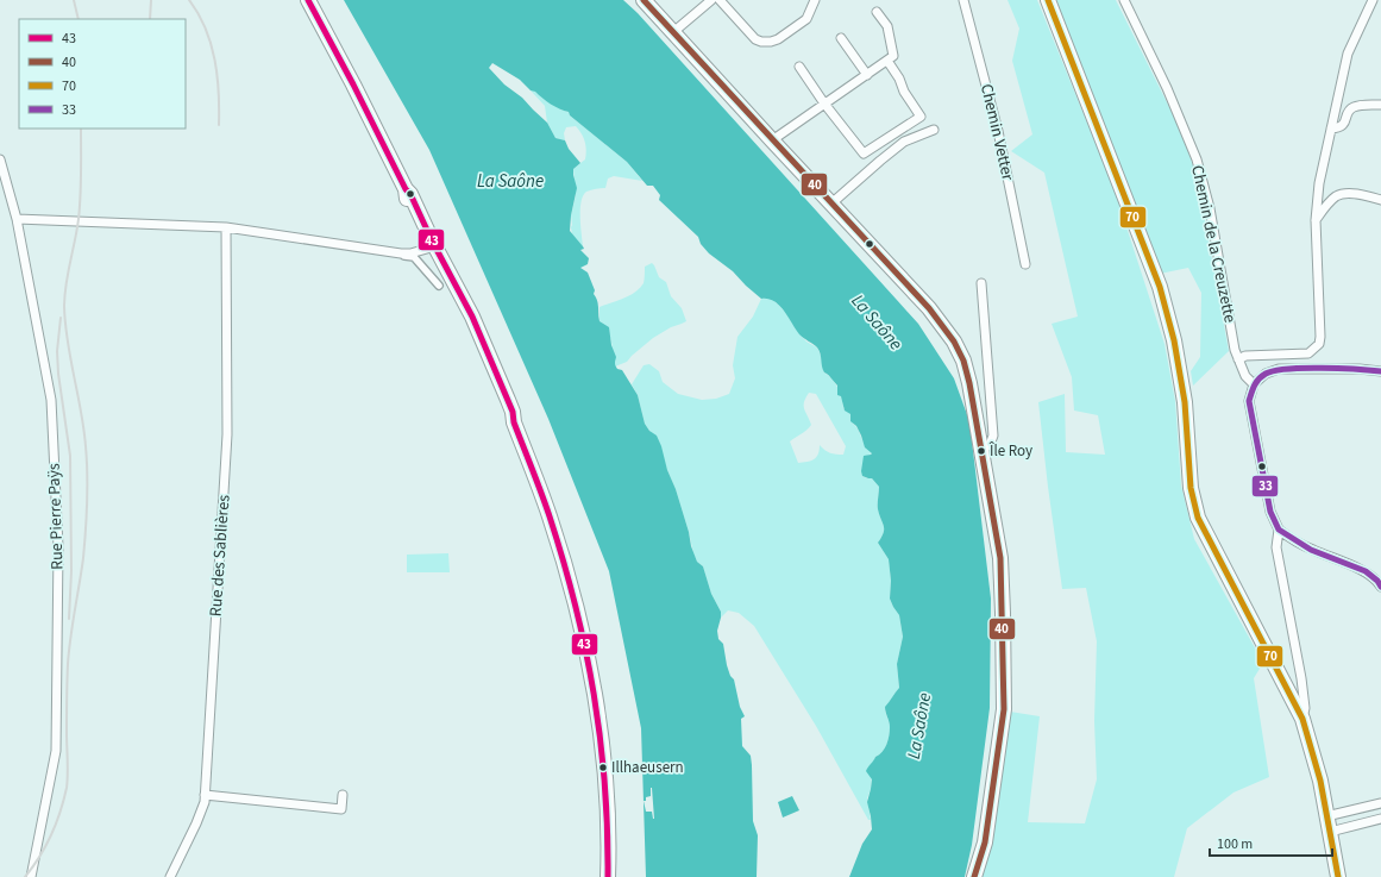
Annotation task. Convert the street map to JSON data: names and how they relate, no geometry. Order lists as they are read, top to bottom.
{
  "streets": {
    "street": [
      "Chemin Vetter",
      "Chemin de la Creuzette",
      "Rue Pierre Paÿs",
      "Rue des Sablières"
    ]
  },
  "water": ["La Saône"],
  "places": ["Île Roy", "Illhaeusern"],
  "lines": [
    "transit line 43",
    "transit line 40",
    "transit line 70",
    "transit line 33"
  ],
  "legend": [
    "43",
    "40",
    "70",
    "33"
  ],
  "scale_bar": "100 m"
}
